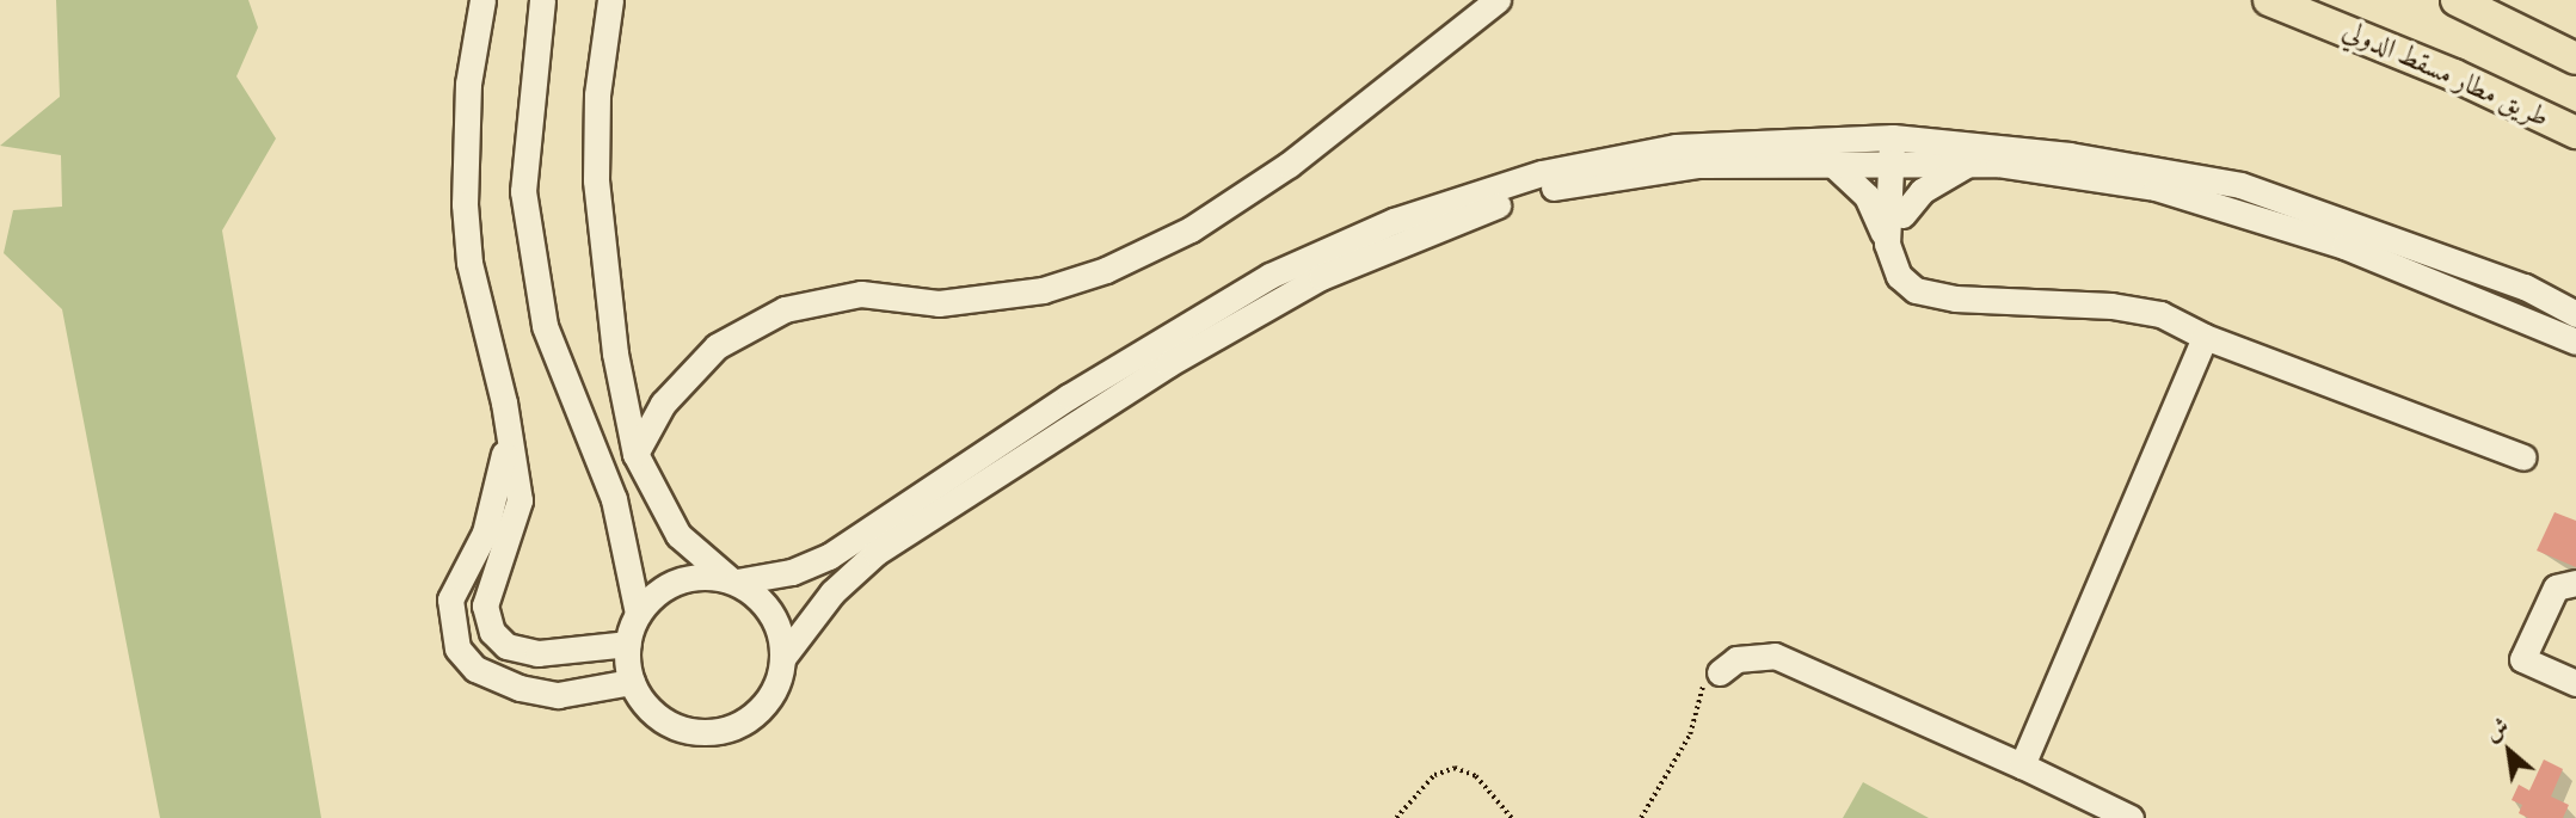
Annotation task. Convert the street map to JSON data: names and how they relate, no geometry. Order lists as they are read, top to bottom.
{
  "streets": {
    "main road": ["طريق مطار مسقط الدولي"]
  },
  "north": "top left"
}
